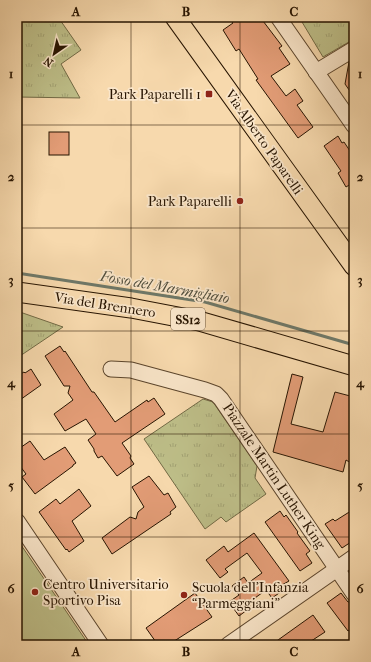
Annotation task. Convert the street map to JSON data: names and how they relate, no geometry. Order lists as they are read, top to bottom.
{
  "streets": {
    "main road": ["Via Alberto Paparelli", "Via del Brennero", "SS12"],
    "street": ["Piazzale Martin Luther King"]
  },
  "water": ["Fosso del Marmigliaio"],
  "places": {
    "transit": ["Park Paparelli 1"],
    "other": ["Park Paparelli", "Centro Universitario Sportivo Pisa", "Scuola dell’Infanzia “Parmeggiani”"]
  },
  "north": "bottom left",
  "grid": {
    "columns": ["A", "B", "C"],
    "rows": [
      "1",
      "2",
      "3",
      "4",
      "5",
      "6"
    ]
  }
}
